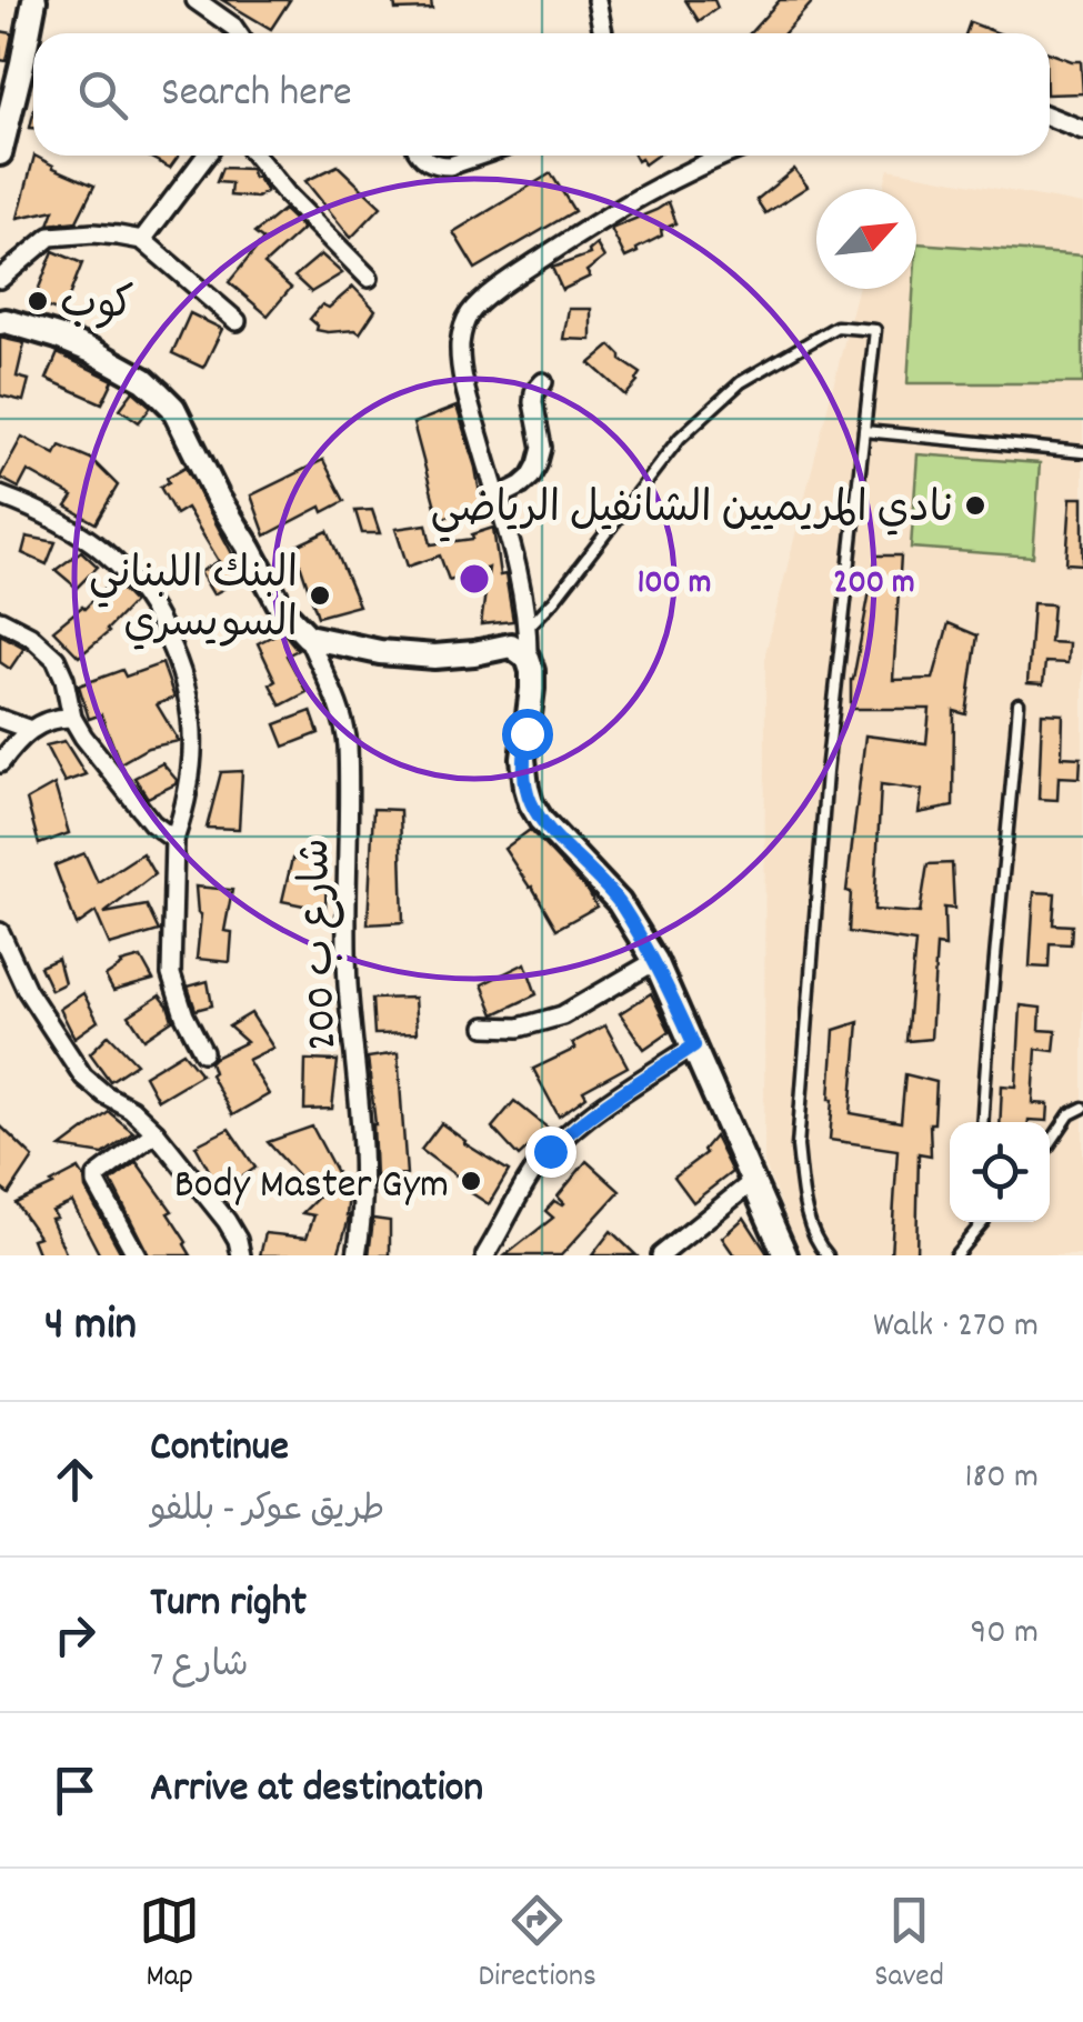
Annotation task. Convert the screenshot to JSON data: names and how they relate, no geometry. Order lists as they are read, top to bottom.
{
  "streets": {
    "street": ["شارع ب 200"]
  },
  "places": [
    "كوب",
    "نادي المريميين الشانفيل الرياضي",
    "البنك اللبناني السويسري",
    "Body Master Gym"
  ],
  "north": "top right",
  "page": {
    "search": "Search here",
    "heading": ["4 min", "Walk · 270 m"],
    "list": [
      ["Continue", "طريق عوكر - بللفو", "180 m"],
      ["Turn right", "شارع 7", "90 m"],
      "Arrive at destination"
    ],
    "nav": ["Map", "Directions", "Saved"]
  },
  "rings": ["100 m", "200 m"]
}
